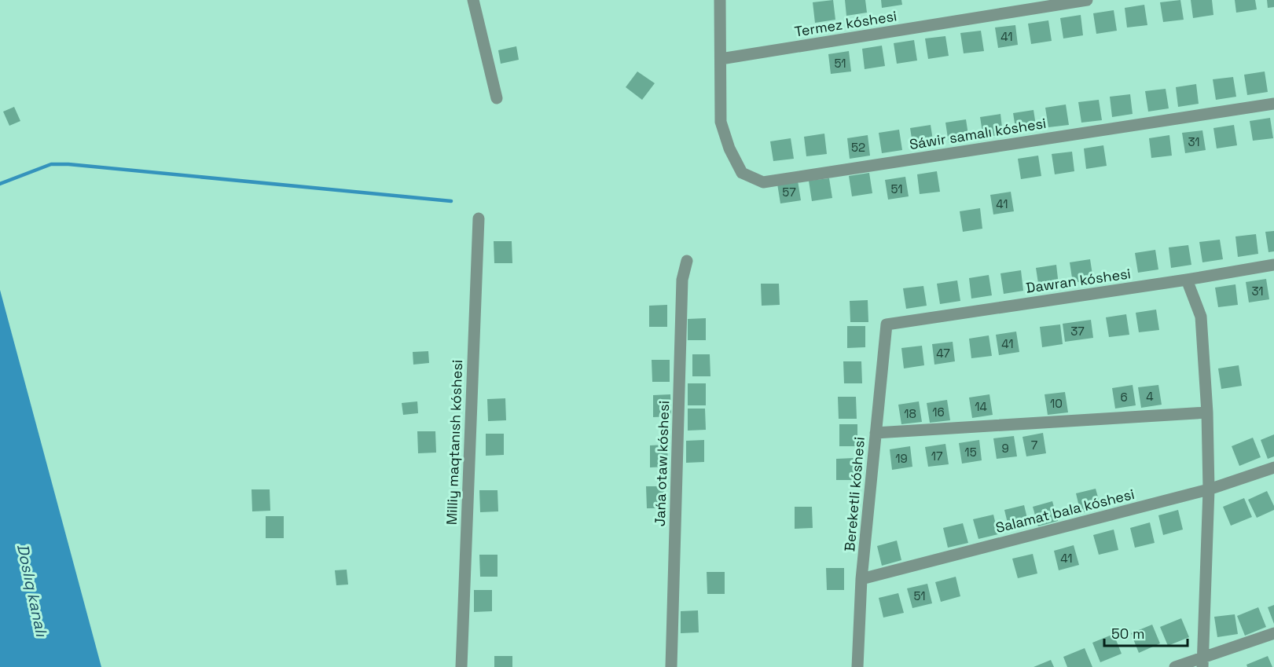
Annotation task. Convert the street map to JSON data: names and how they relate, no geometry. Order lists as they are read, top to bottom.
{
  "streets": {
    "street": [
      "Termez kóshesi",
      "Sáwir samalı kóshesi",
      "Dawran kóshesi",
      "Milliy maqtanısh kóshesi",
      "Jańa otaw kóshesi",
      "Bereketli kóshesi",
      "Salamat bala kóshesi"
    ]
  },
  "crossings": [
    ["Termez kóshesi", "Sáwir samalı kóshesi"],
    ["Dawran kóshesi", "Bereketli kóshesi"],
    ["Bereketli kóshesi", "Salamat bala kóshesi"]
  ],
  "water": ["Doslıq kanalı"],
  "house_numbers": [
    "41",
    "51",
    "31",
    "52",
    "51",
    "57",
    "41",
    "31",
    "37",
    "41",
    "47",
    "4",
    "6",
    "10",
    "14",
    "16",
    "18",
    "7",
    "9",
    "15",
    "17",
    "19",
    "41",
    "51"
  ],
  "scale_bar": "50 m"
}
